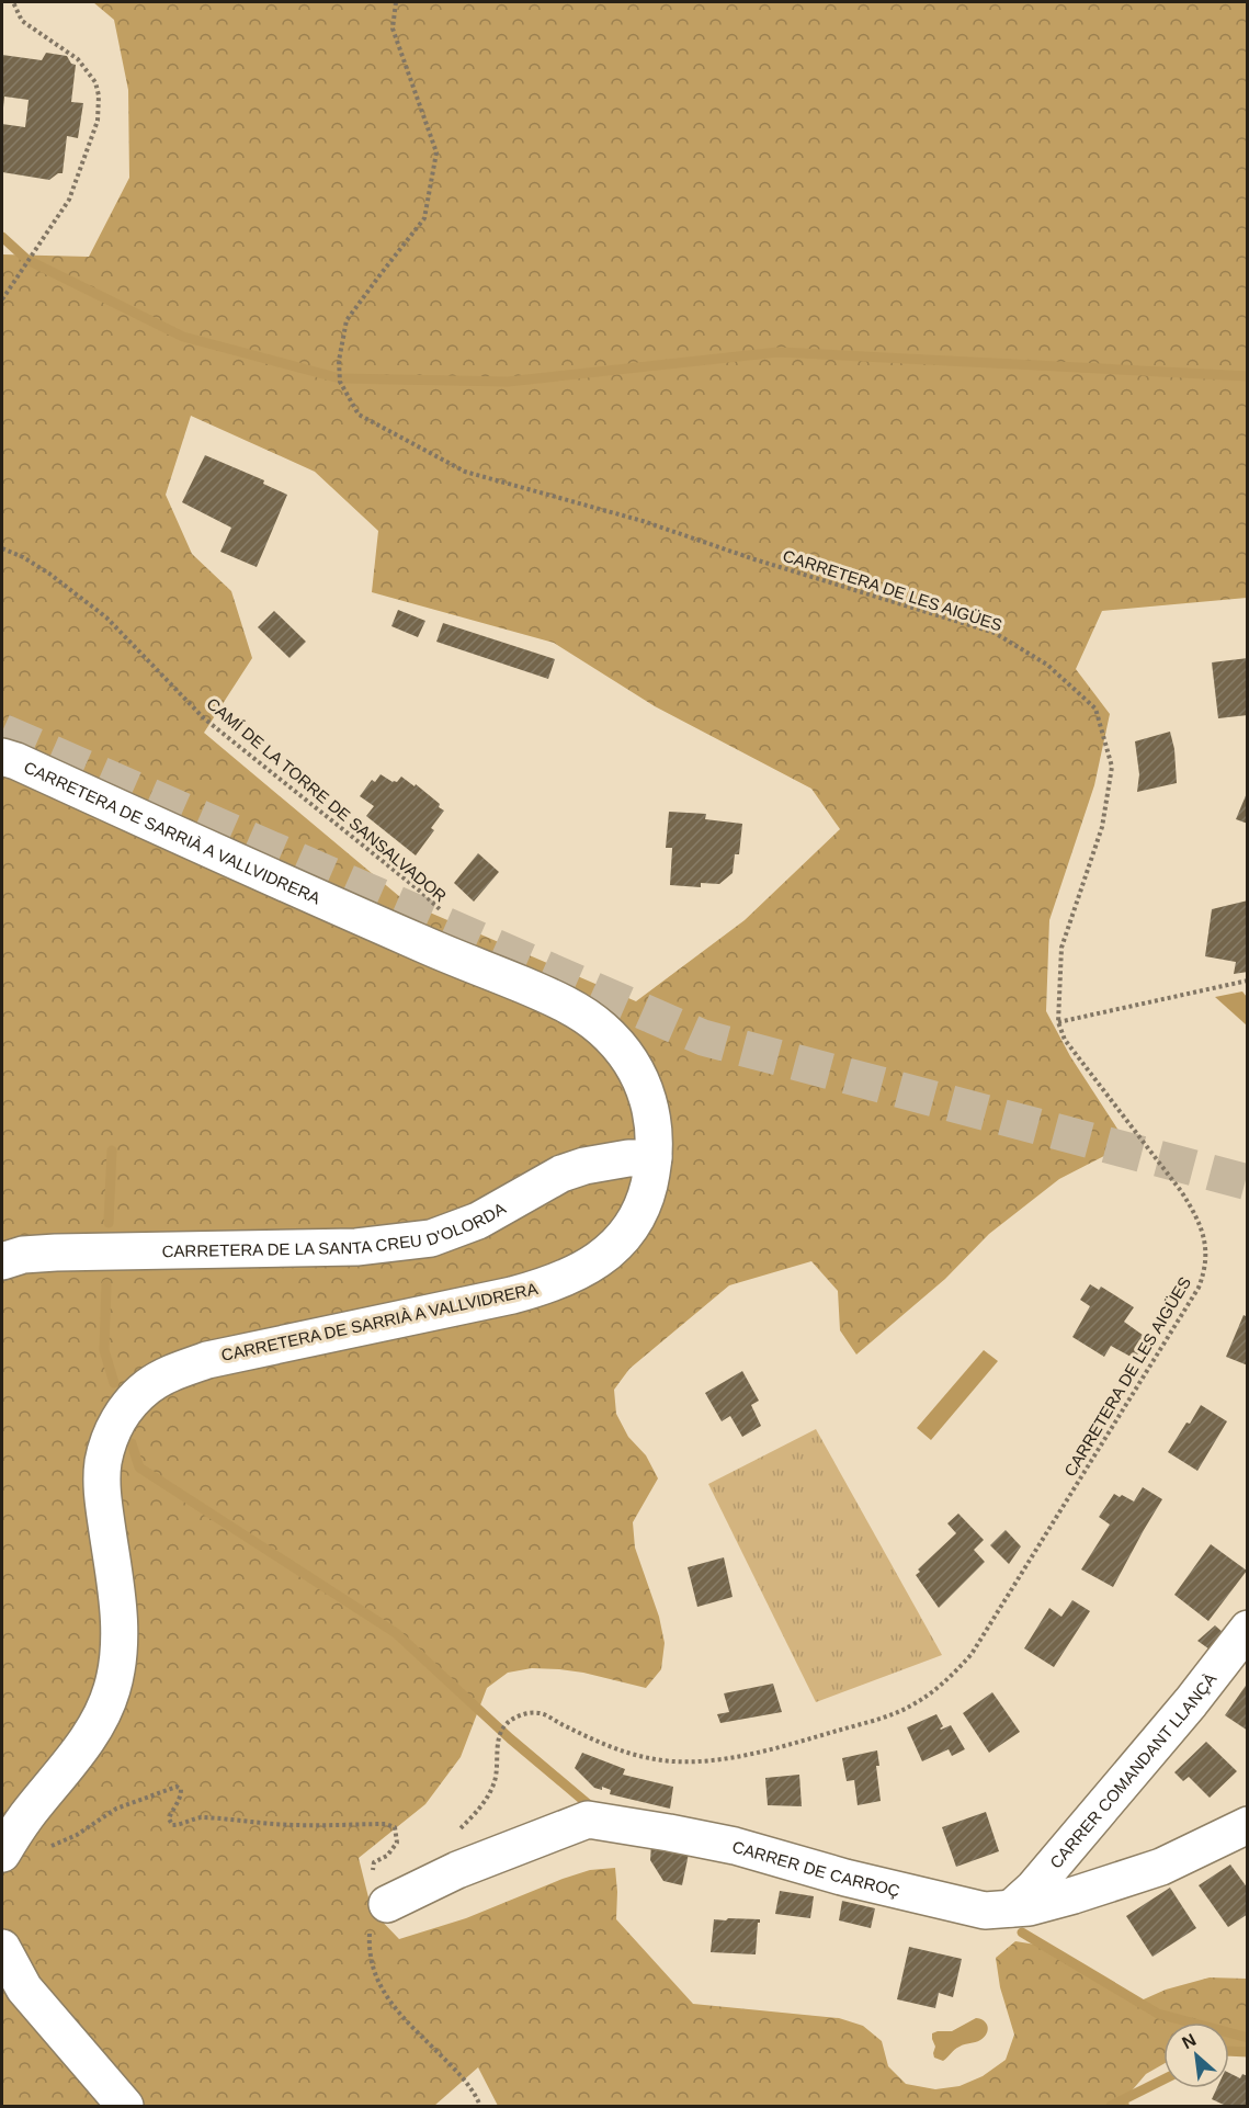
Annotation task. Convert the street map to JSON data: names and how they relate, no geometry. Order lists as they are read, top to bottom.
{
  "streets": {
    "main road": [
      "CARRETERA DE SARRIÀ A VALLVIDRERA",
      "CARRETERA DE LA SANTA CREU D'OLORDA",
      "CARRER COMANDANT LLANÇÀ",
      "CARRER DE CARROÇ"
    ],
    "path": ["CARRETERA DE LES AIGÜES", "CAMÍ DE LA TORRE DE SANSALVADOR"]
  },
  "crossings": [
    ["CARRETERA DE SARRIÀ A VALLVIDRERA", "CARRETERA DE LA SANTA CREU D'OLORDA"],
    ["CARRER COMANDANT LLANÇÀ", "CARRER DE CARROÇ"]
  ],
  "north": "top left"
}
